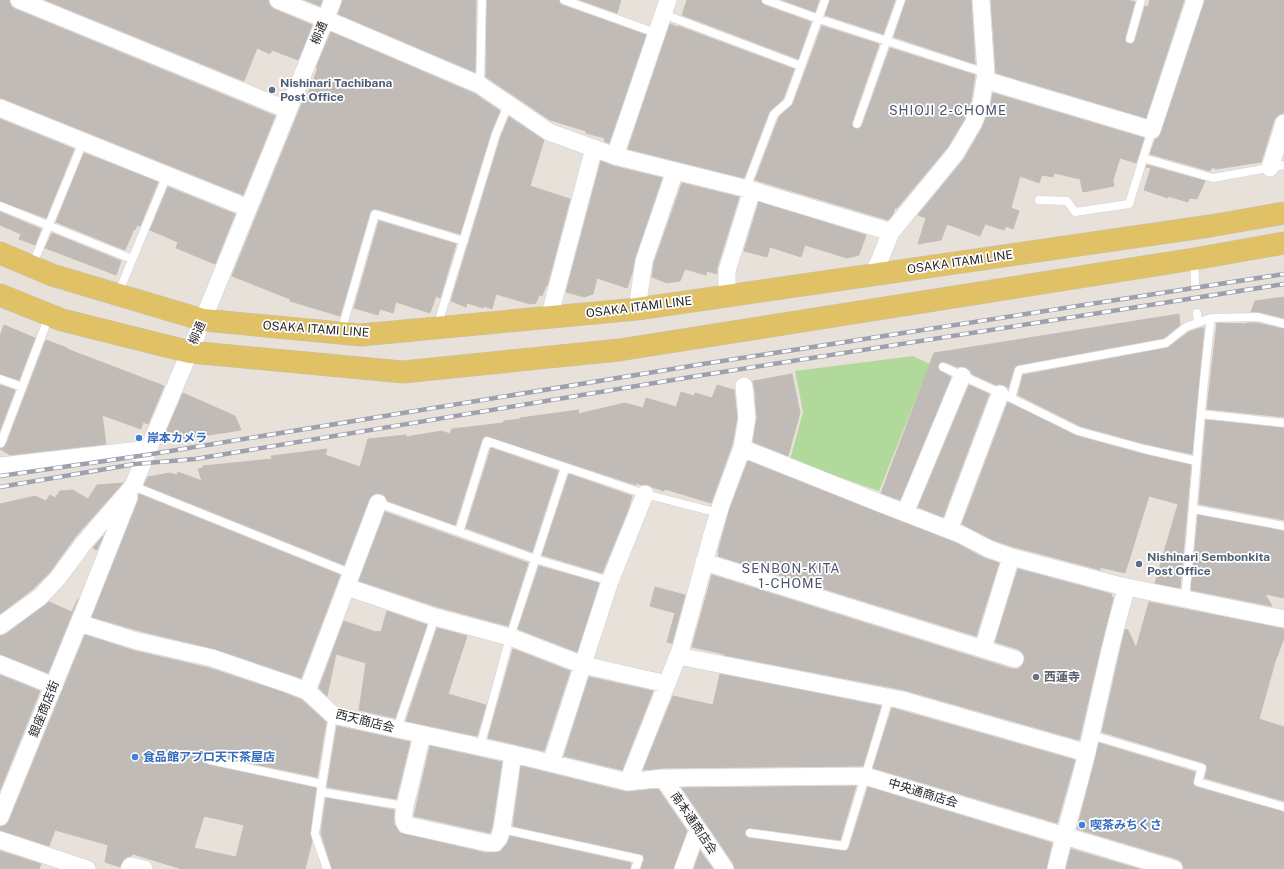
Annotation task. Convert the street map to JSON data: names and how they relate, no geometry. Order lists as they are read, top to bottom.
{
  "streets": {
    "main road": ["OSAKA ITAMI LINE"],
    "street": [
      "柳通",
      "銀座商店街",
      "西天商店会",
      "中央通商店会",
      "南本通商店会"
    ]
  },
  "crossings": [
    ["柳通", "OSAKA ITAMI LINE"],
    ["柳通", "銀座商店街"],
    ["銀座商店街", "西天商店会"],
    ["西天商店会", "中央通商店会"],
    ["西天商店会", "南本通商店会"],
    ["中央通商店会", "南本通商店会"]
  ],
  "districts": ["SHIOJI 2-CHOME", "SENBON-KITA 1-CHOME"],
  "places": [
    "Nishinari Tachibana Post Office",
    "岸本カメラ",
    "Nishinari Sembonkita Post Office",
    "西蓮寺",
    "食品館アプロ天下茶屋店",
    "喫茶みちくさ"
  ]
}
